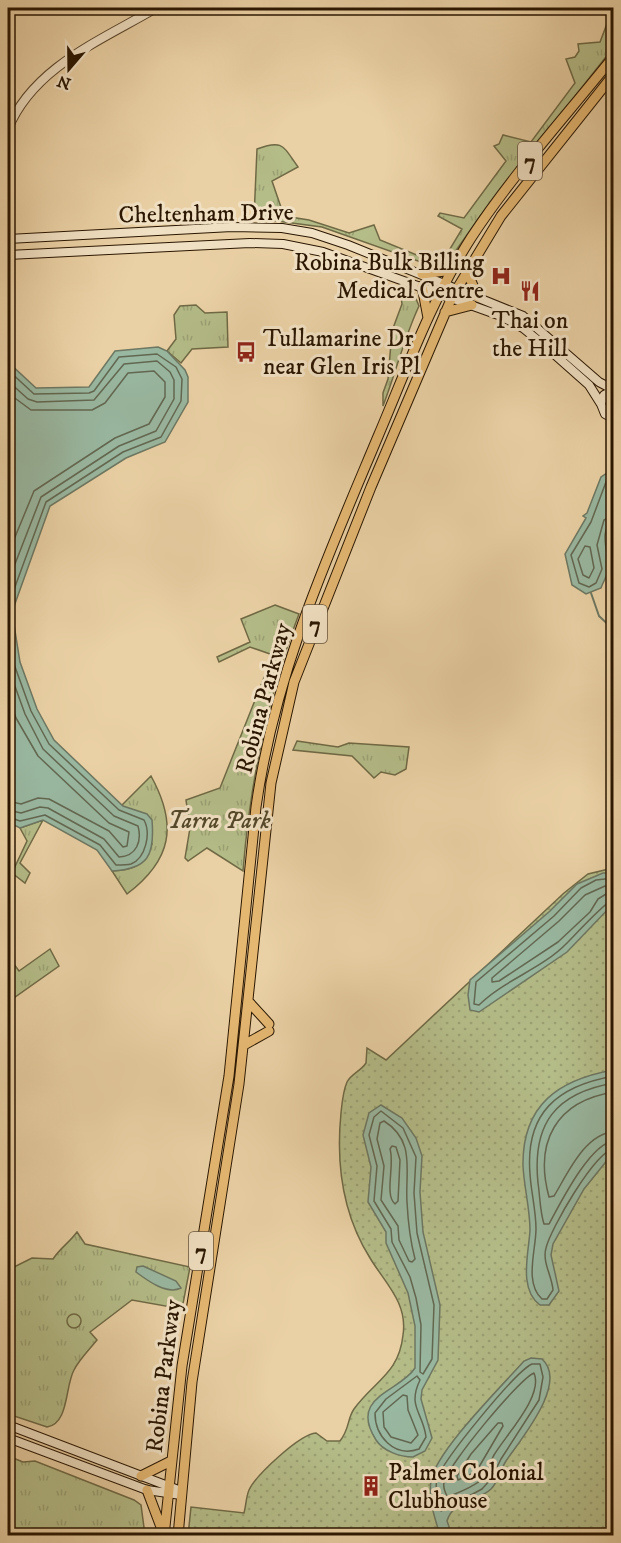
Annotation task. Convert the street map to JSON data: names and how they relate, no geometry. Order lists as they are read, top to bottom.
{
  "streets": {
    "main road": ["7", "Cheltenham Drive", "Robina Parkway"]
  },
  "crossings": [
    ["Cheltenham Drive", "Robina Parkway"]
  ],
  "parks": ["Tarra Park"],
  "places": {
    "hospital": ["Robina Bulk Billing Medical Centre"],
    "restaurant": ["Thai on the Hill"],
    "bus stop": ["Tullamarine Dr near Glen Iris Pl"],
    "building": ["Palmer Colonial Clubhouse"]
  },
  "north": "bottom"
}
